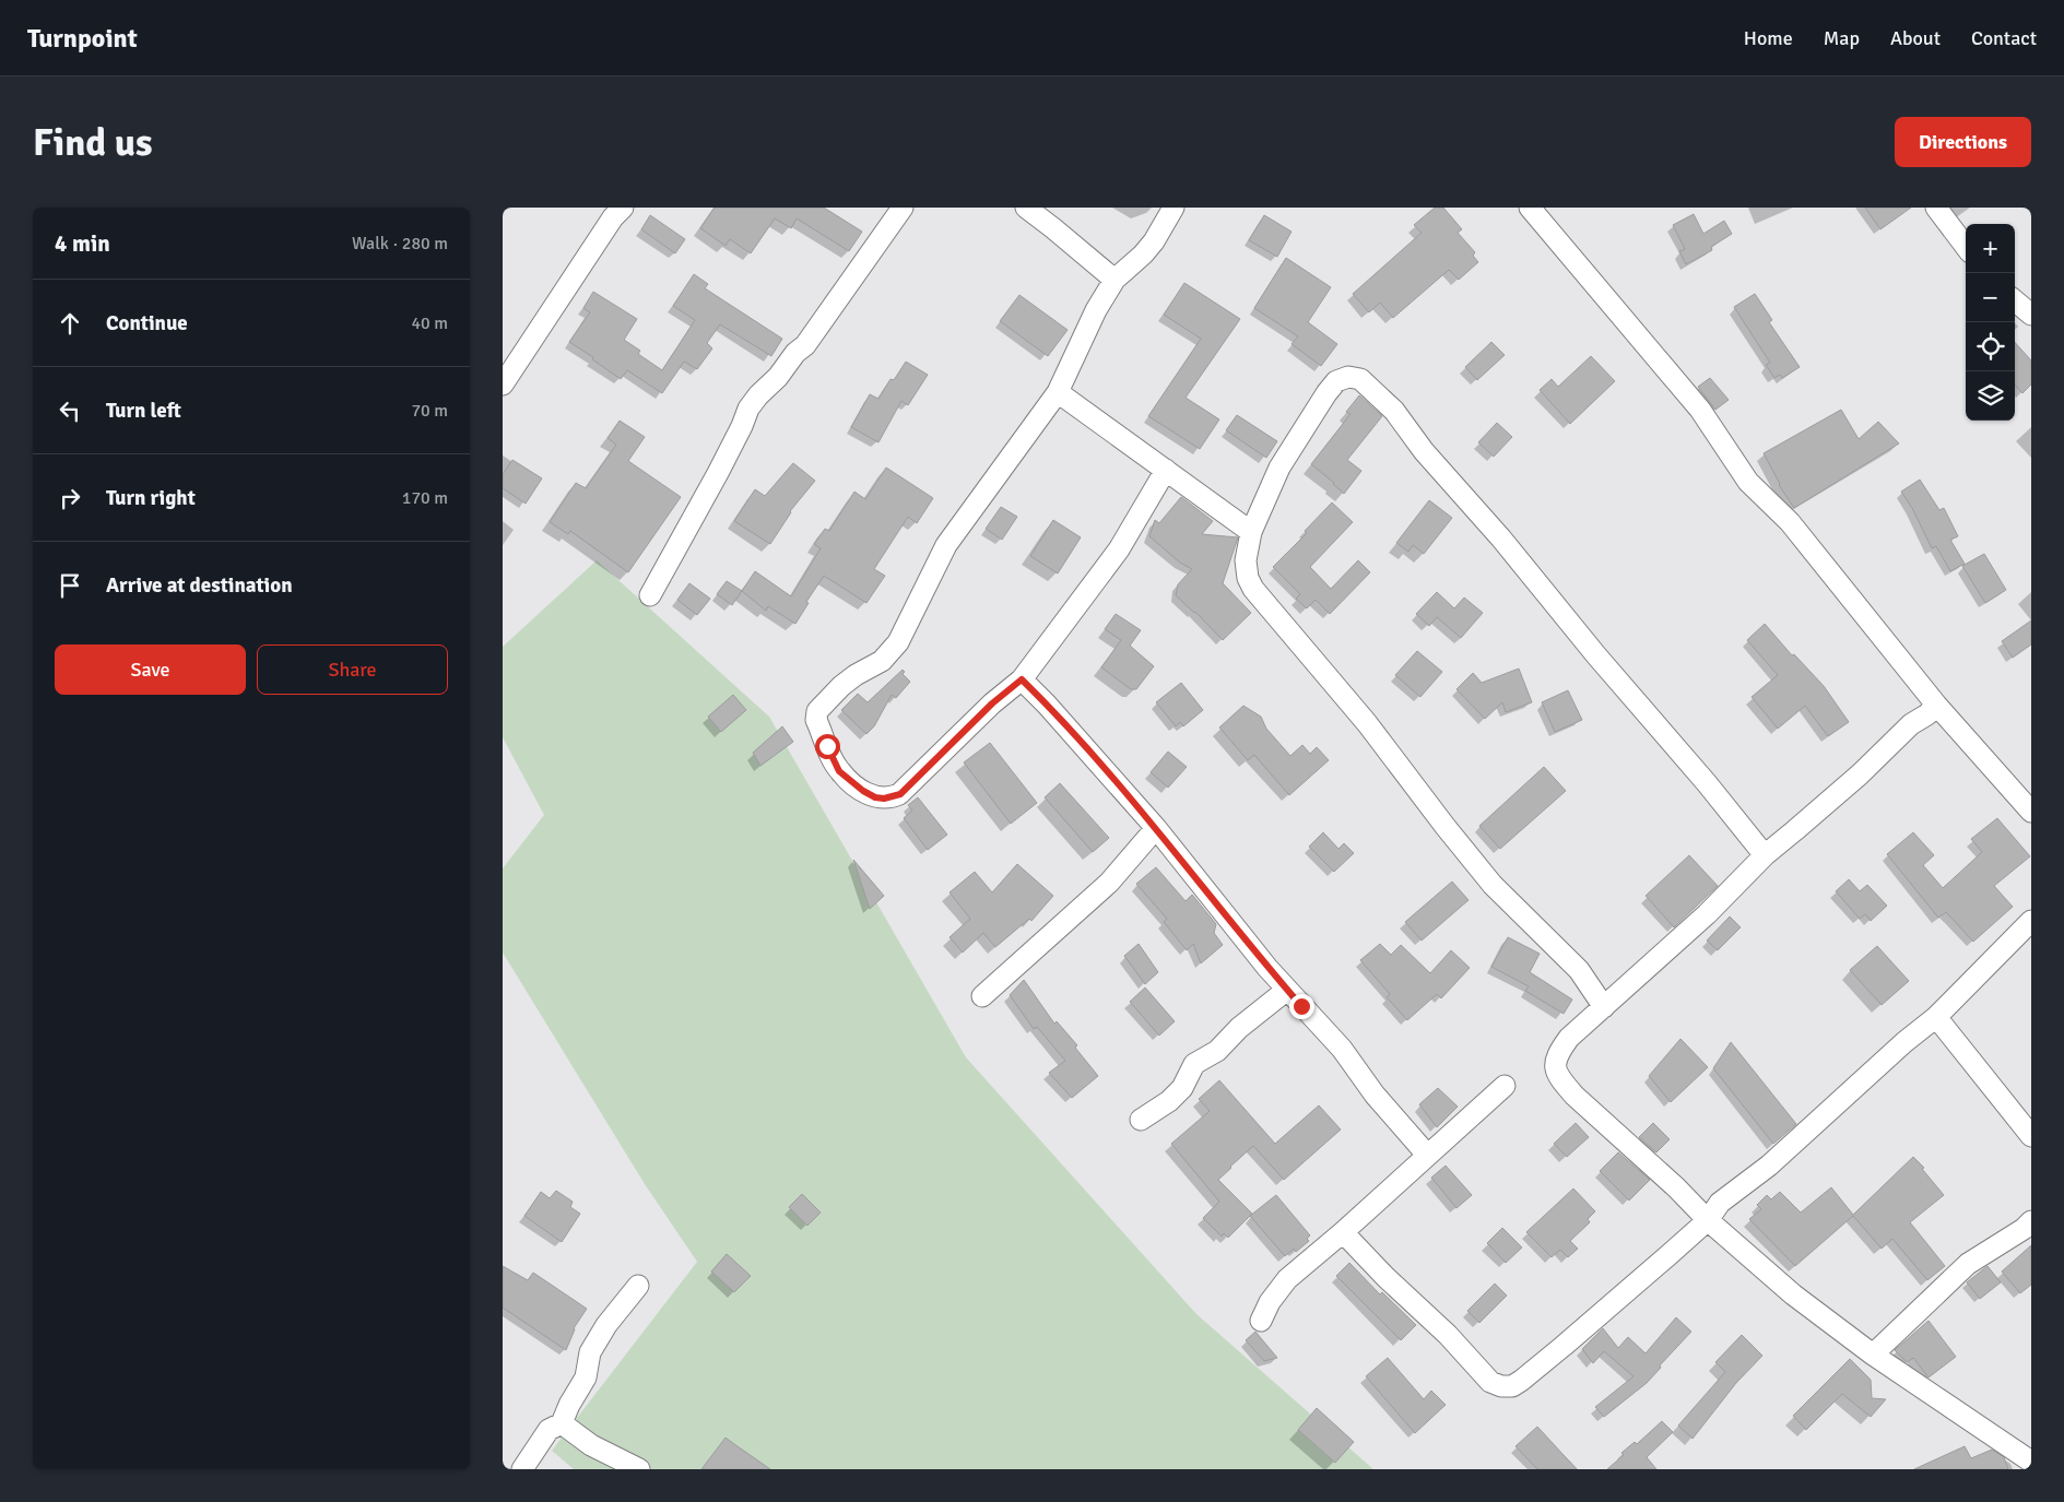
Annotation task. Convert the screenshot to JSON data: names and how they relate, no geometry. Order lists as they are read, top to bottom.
{
  "page": {
    "header": "Turnpoint",
    "nav": [
      "Home",
      "Map",
      "About",
      "Contact"
    ],
    "buttons": [
      "Directions",
      ["Save", "Share"]
    ],
    "title": "Find us",
    "heading": ["4 min", "Walk · 280 m"],
    "map_buttons": ["+", "−"],
    "list": [
      ["Continue", "40 m"],
      ["Turn left", "70 m"],
      ["Turn right", "170 m"],
      "Arrive at destination"
    ]
  }
}
